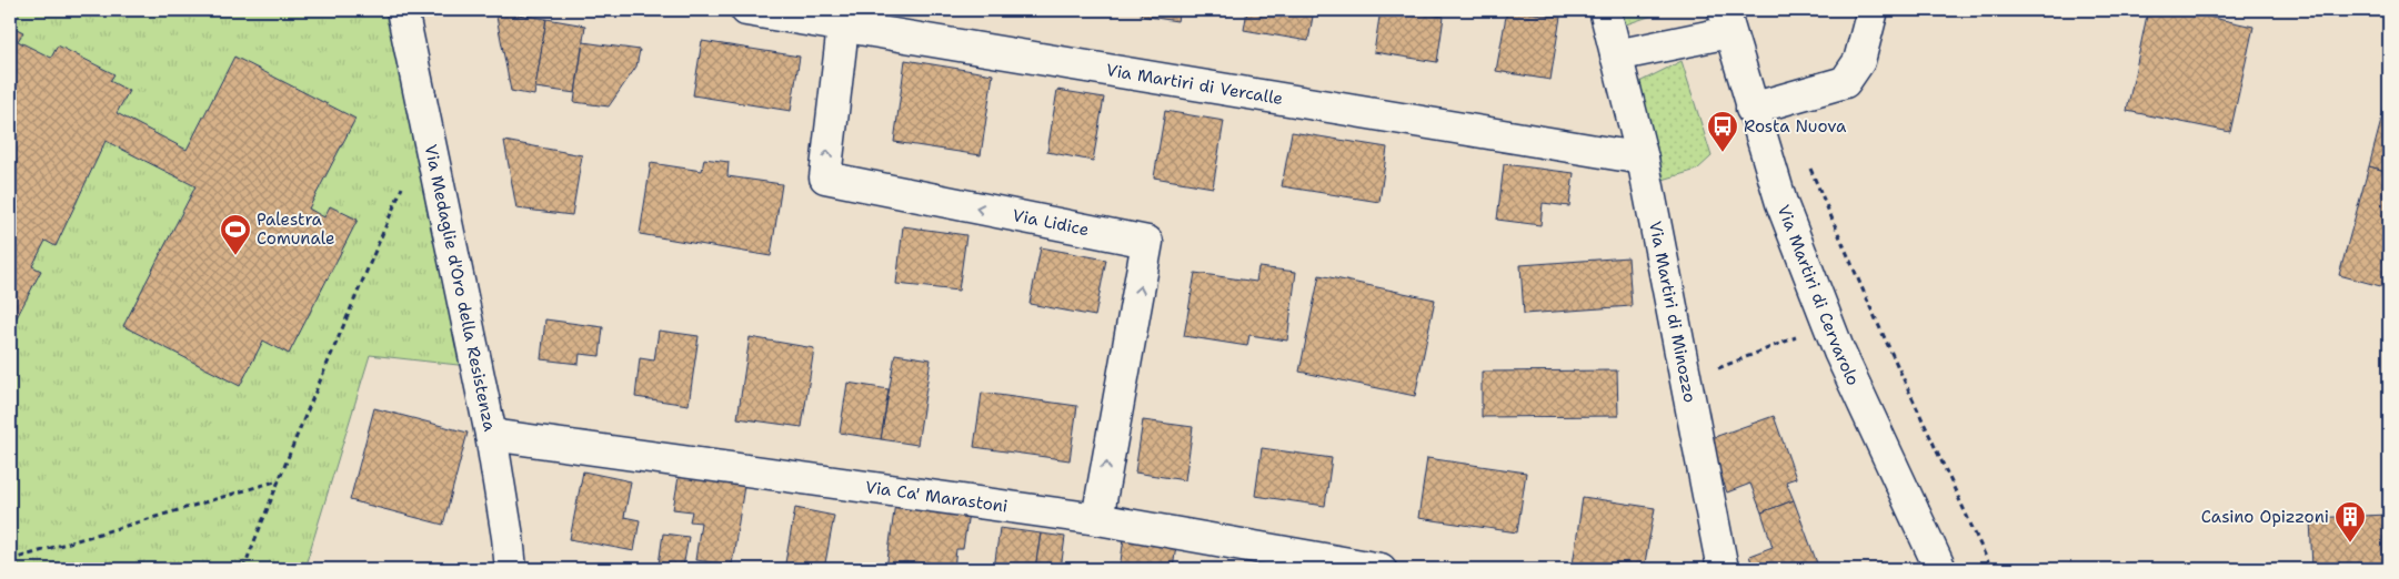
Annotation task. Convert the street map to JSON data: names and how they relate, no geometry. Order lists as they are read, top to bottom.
{
  "streets": {
    "street": [
      "Via Martiri di Vercalle",
      "Via Lidice",
      "Via Medaglie d'Oro della Resistenza",
      "Via Martiri di Cervarolo",
      "Via Martiri di Minozzo",
      "Via Ca' Marastoni"
    ]
  },
  "crossings": [
    ["Via Martiri di Vercalle", "Via Lidice"],
    ["Via Martiri di Vercalle", "Via Martiri di Minozzo"],
    ["Via Lidice", "Via Ca' Marastoni"],
    ["Via Medaglie d'Oro della Resistenza", "Via Ca' Marastoni"]
  ],
  "places": {
    "bus stop": ["Rosta Nuova"],
    "sports": ["Palestra Comunale"],
    "building": ["Casino Opizzoni"]
  }
}
